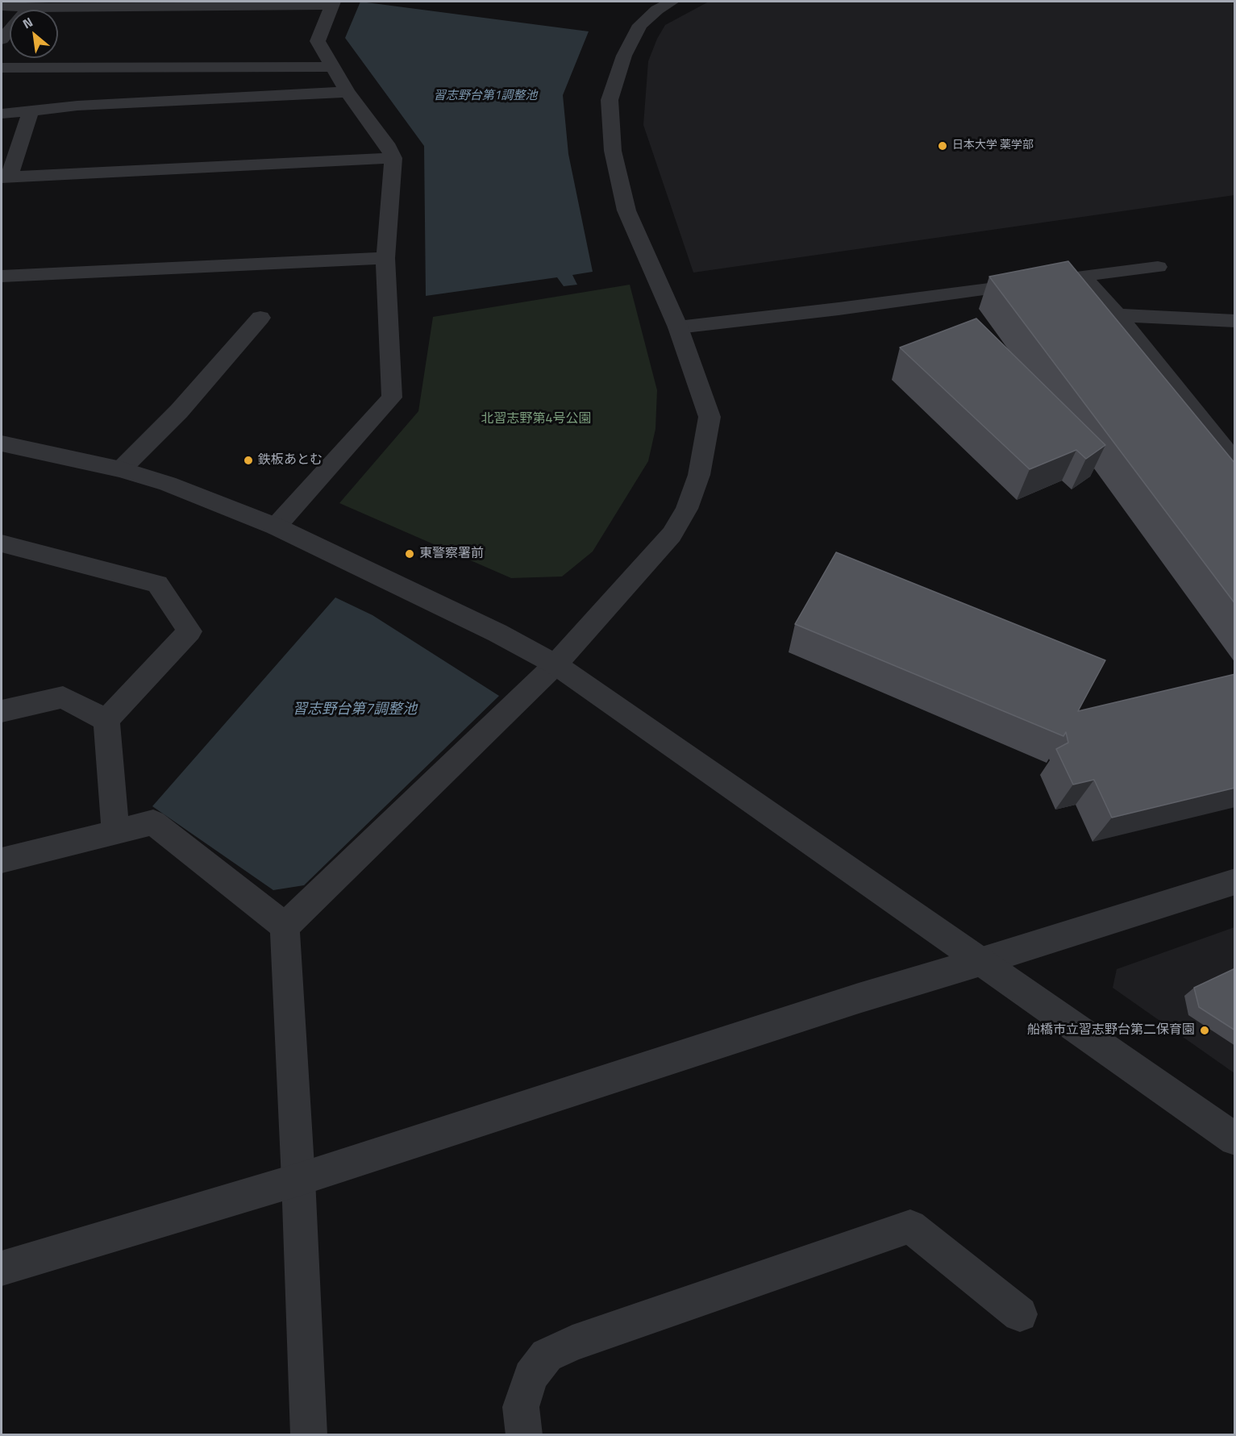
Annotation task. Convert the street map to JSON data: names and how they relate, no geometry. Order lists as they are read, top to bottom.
{
  "water": ["習志野台第1調整池", "習志野台第7調整池"],
  "parks": ["北習志野第4号公園"],
  "places": [
    "日本大学 薬学部",
    "鉄板あとむ",
    "東警察署前",
    "船橋市立習志野台第二保育園"
  ],
  "north": "top left"
}
